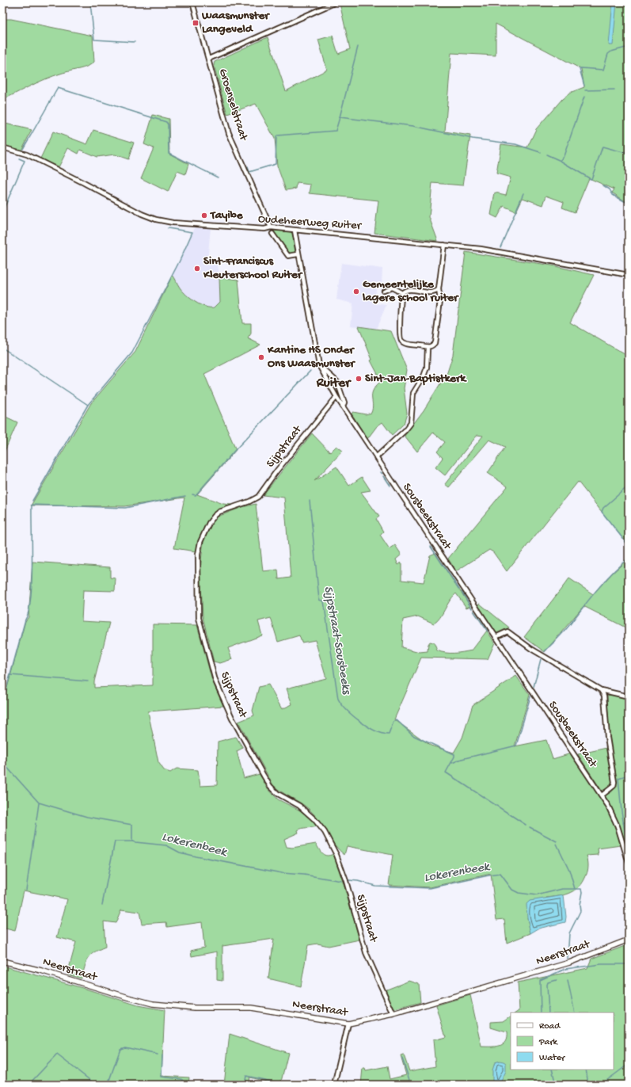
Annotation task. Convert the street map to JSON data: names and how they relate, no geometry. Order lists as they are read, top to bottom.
{
  "streets": {
    "street": [
      "Groenselstraat",
      "Oudeheerweg Ruiter",
      "Sijpstraat",
      "Sousbeekstraat",
      "Neerstraat"
    ]
  },
  "crossings": [
    ["Groenselstraat", "Oudeheerweg Ruiter"],
    ["Oudeheerweg Ruiter", "Sousbeekstraat"],
    ["Sijpstraat", "Sousbeekstraat"],
    ["Sijpstraat", "Neerstraat"]
  ],
  "districts": ["Ruiter"],
  "water": ["Sijpstraat-Sousbeeks", "Lokerenbeek"],
  "places": {
    "transit": ["Waasmunster Langeveld"],
    "other": [
      "Tayibe",
      "Sint-Franciscus Kleuterschool Ruiter",
      "Gemeentelijke lagere school ruiter",
      "Kantine HS Onder Ons Waasmunster",
      "Sint-Jan-Baptistkerk"
    ]
  },
  "legend": ["Road", "Park", "Water"]
}
